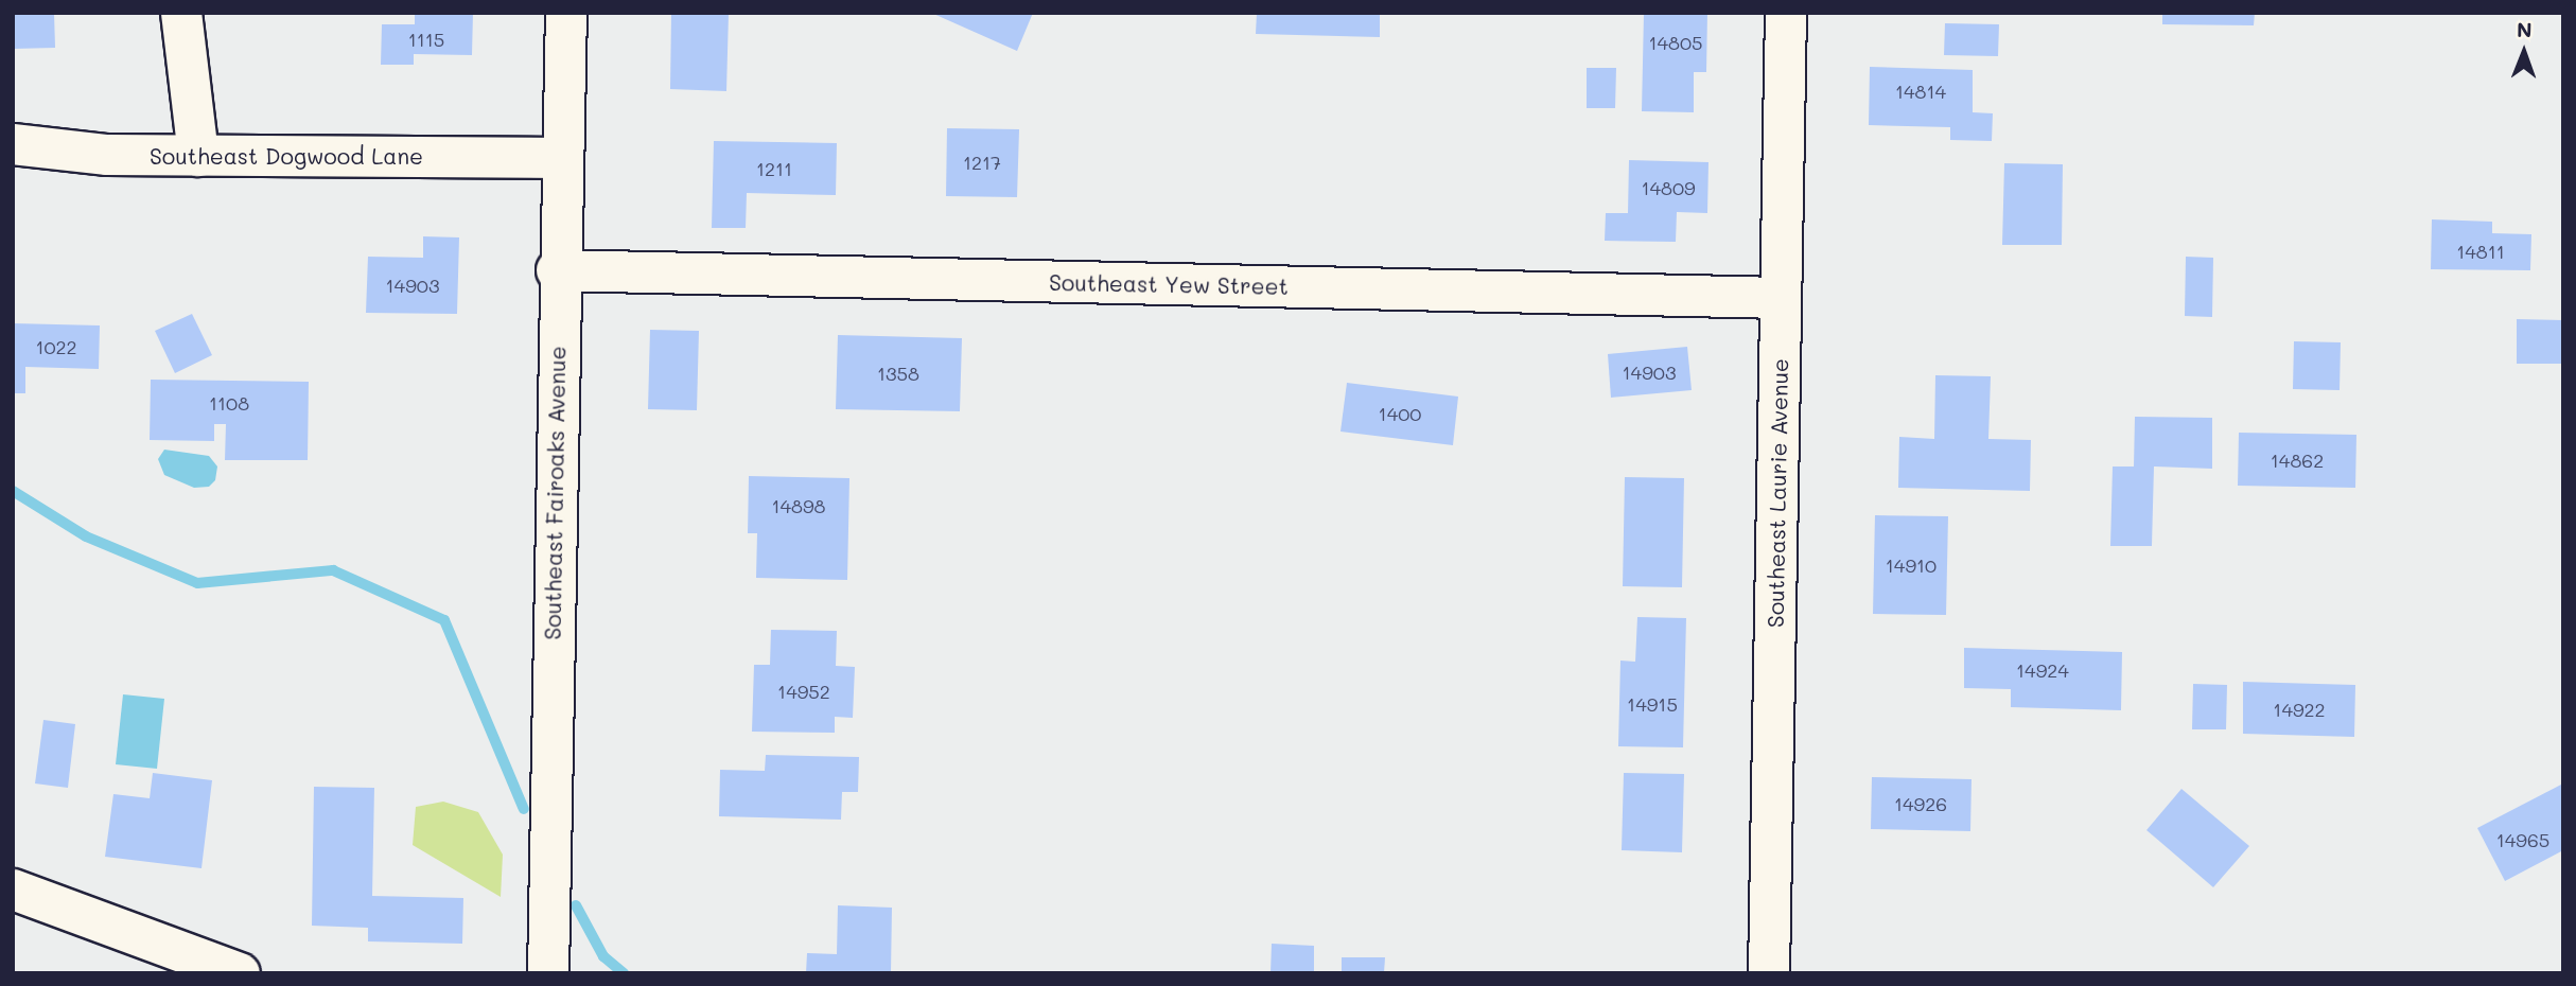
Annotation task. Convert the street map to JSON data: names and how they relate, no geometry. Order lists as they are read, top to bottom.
{
  "streets": {
    "street": [
      "Southeast Dogwood Lane",
      "Southeast Yew Street",
      "Southeast Fairoaks Avenue",
      "Southeast Laurie Avenue"
    ]
  },
  "crossings": [
    ["Southeast Dogwood Lane", "Southeast Fairoaks Avenue"],
    ["Southeast Yew Street", "Southeast Fairoaks Avenue"],
    ["Southeast Yew Street", "Southeast Laurie Avenue"]
  ],
  "house_numbers": [
    "1115",
    "14805",
    "14814",
    "1217",
    "1211",
    "14809",
    "14811",
    "14903",
    "1022",
    "14903",
    "1358",
    "1108",
    "1400",
    "14862",
    "14898",
    "14910",
    "14924",
    "14952",
    "14915",
    "14922",
    "14926",
    "14965"
  ],
  "north": "top"
}
